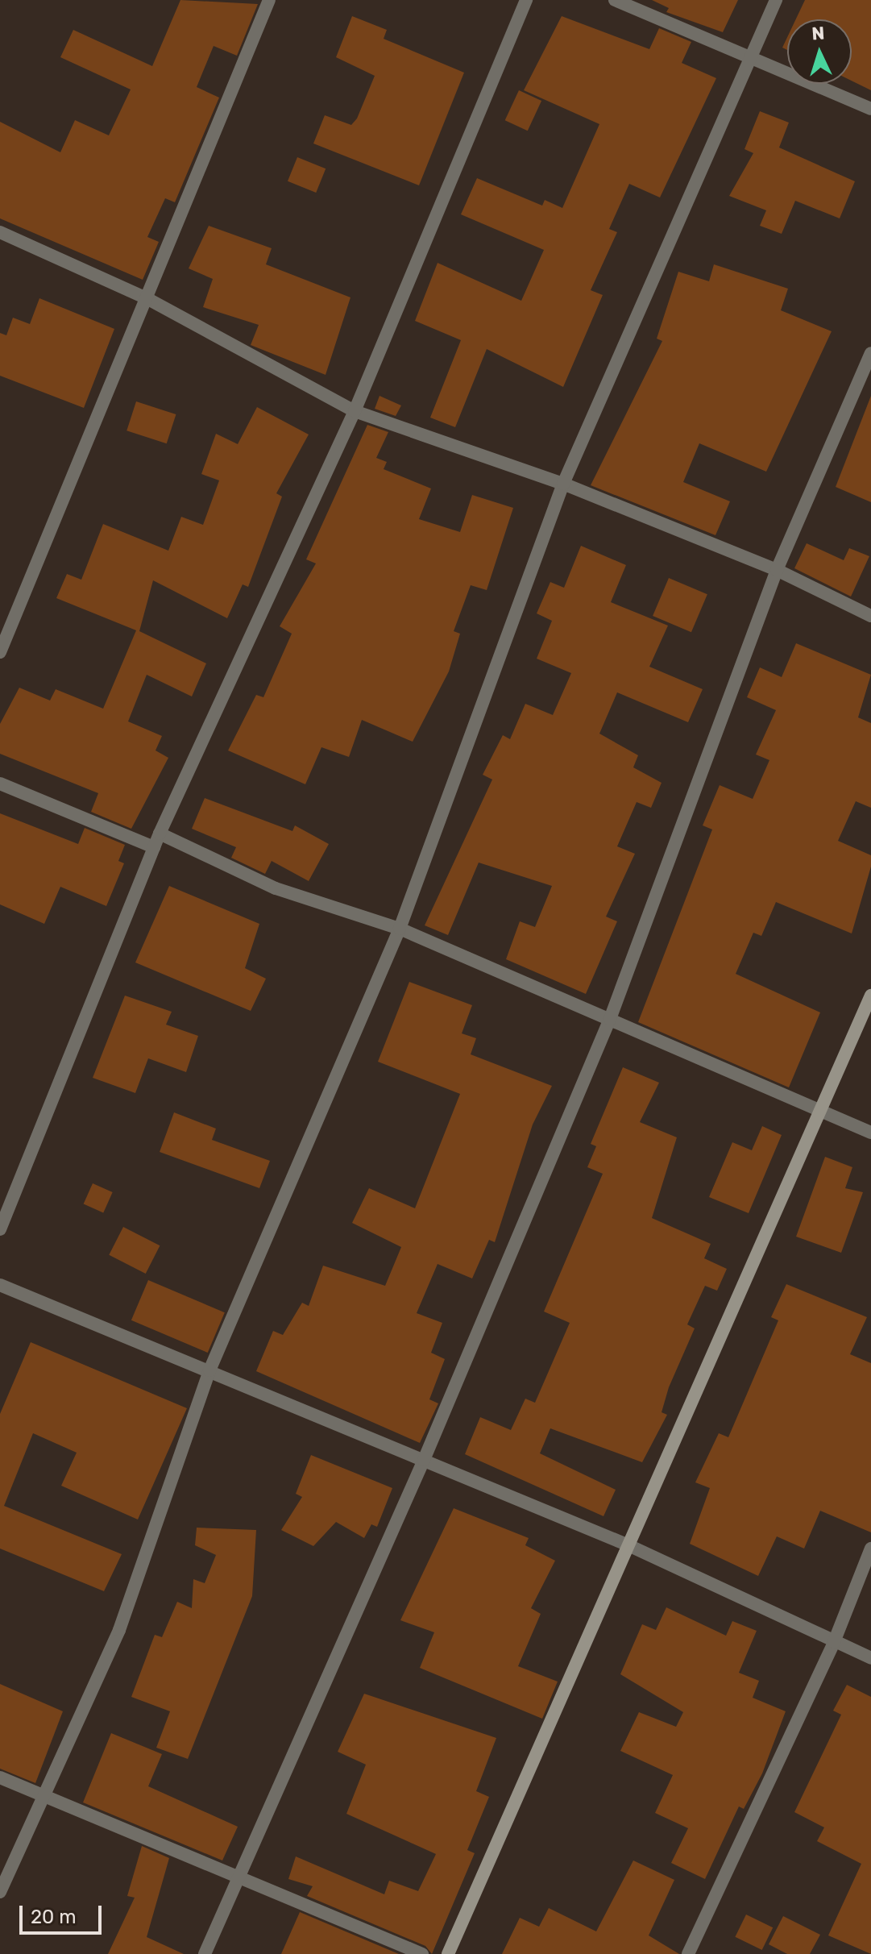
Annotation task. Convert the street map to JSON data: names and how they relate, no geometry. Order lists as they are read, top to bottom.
{
  "scale_bar": "20 m",
  "north": "top"
}
